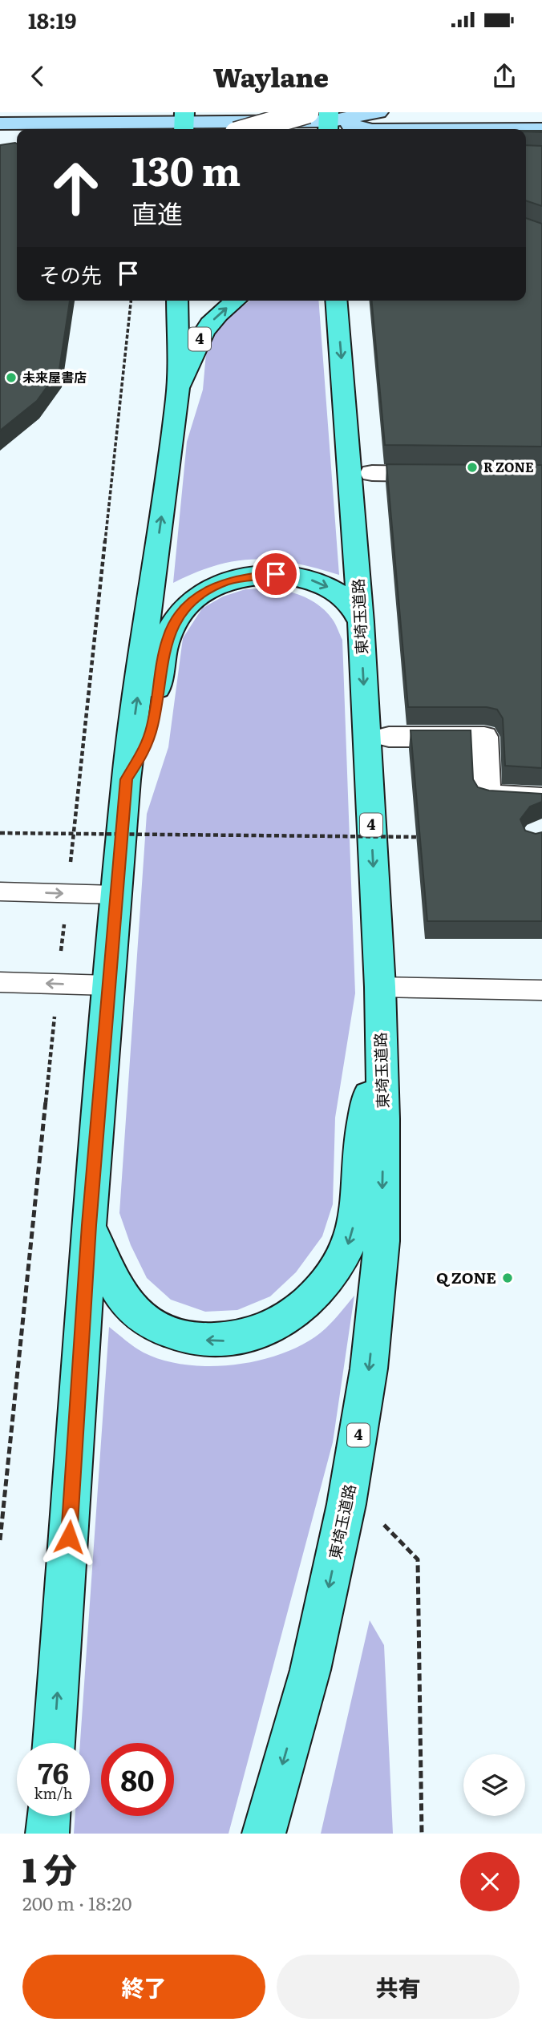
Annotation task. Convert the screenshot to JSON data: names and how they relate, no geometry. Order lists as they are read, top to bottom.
{
  "streets": {
    "highway": ["4", "東埼玉道路"]
  },
  "crossings": [
    ["4", "東埼玉道路"]
  ],
  "places": ["未来屋書店", "R ZONE", "Q ZONE"],
  "page": {
    "status": "18:19",
    "header": "Waylane",
    "turn": ["130 m", "直進"],
    "then": "その先",
    "speed": "76 km/h",
    "limit": "80",
    "heading": ["1 分", "200 m · 18:20"],
    "buttons": ["終了", "共有"]
  }
}
